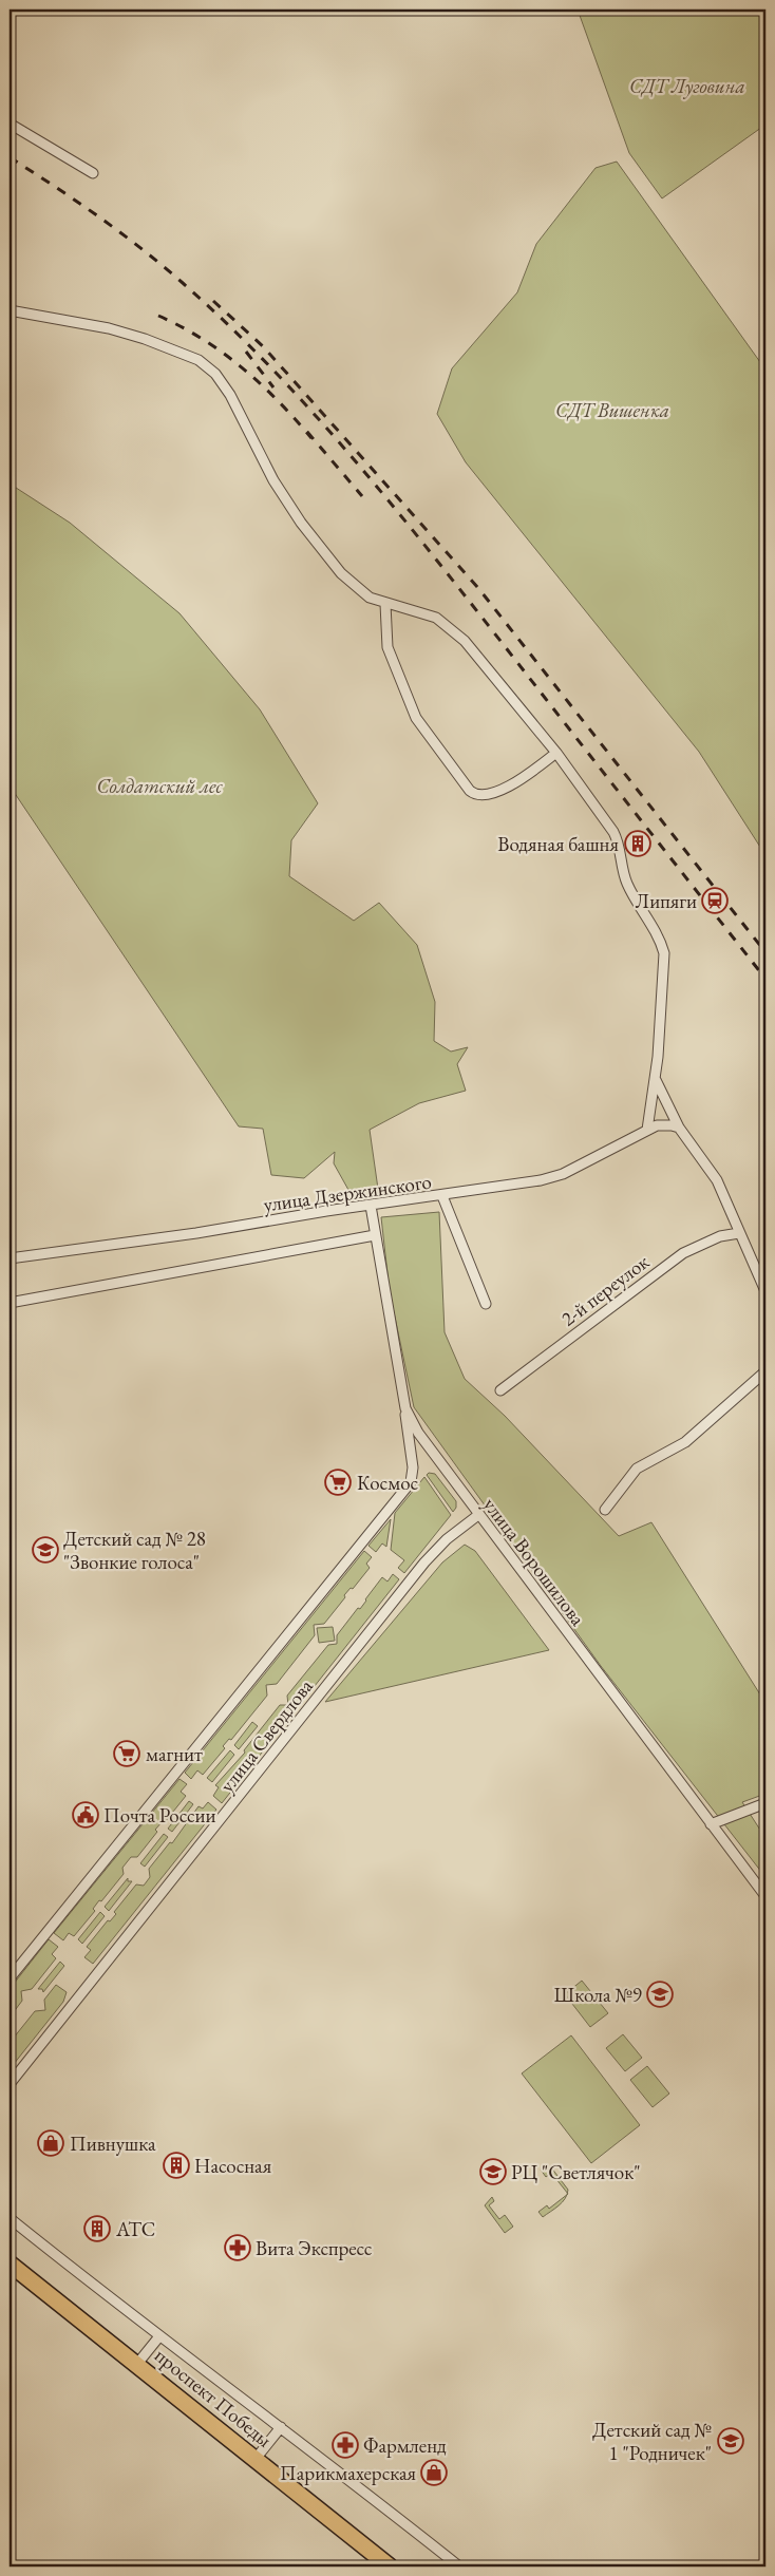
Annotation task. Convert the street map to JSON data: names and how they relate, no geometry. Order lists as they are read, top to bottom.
{
  "streets": {
    "main road": ["проспект Победы"],
    "street": [
      "улица Дзержинского",
      "2-й переулок",
      "улица Ворошилова",
      "улица Свердлова"
    ]
  },
  "crossings": [
    ["улица Дзержинского", "улица Ворошилова"],
    ["улица Ворошилова", "улица Свердлова"]
  ],
  "parks": ["СДТ Луговина", "СДТ Вишенка", "Солдатский лес"],
  "places": {
    "building": ["Водяная башня", "Насосная", "АТС"],
    "station": ["Липяги"],
    "supermarket": ["Космос", "магнит"],
    "school or university": [
      "Детский сад № 28 \"Звонкие голоса\"",
      "Школа №9",
      "РЦ \"Светлячок\"",
      "Детский сад № 1 \"Родничек\""
    ],
    "public building": ["Почта России"],
    "shop": ["Пивнушка", "Парикмахерская"],
    "pharmacy": ["Вита Экспресс", "Фармленд"]
  }
}
